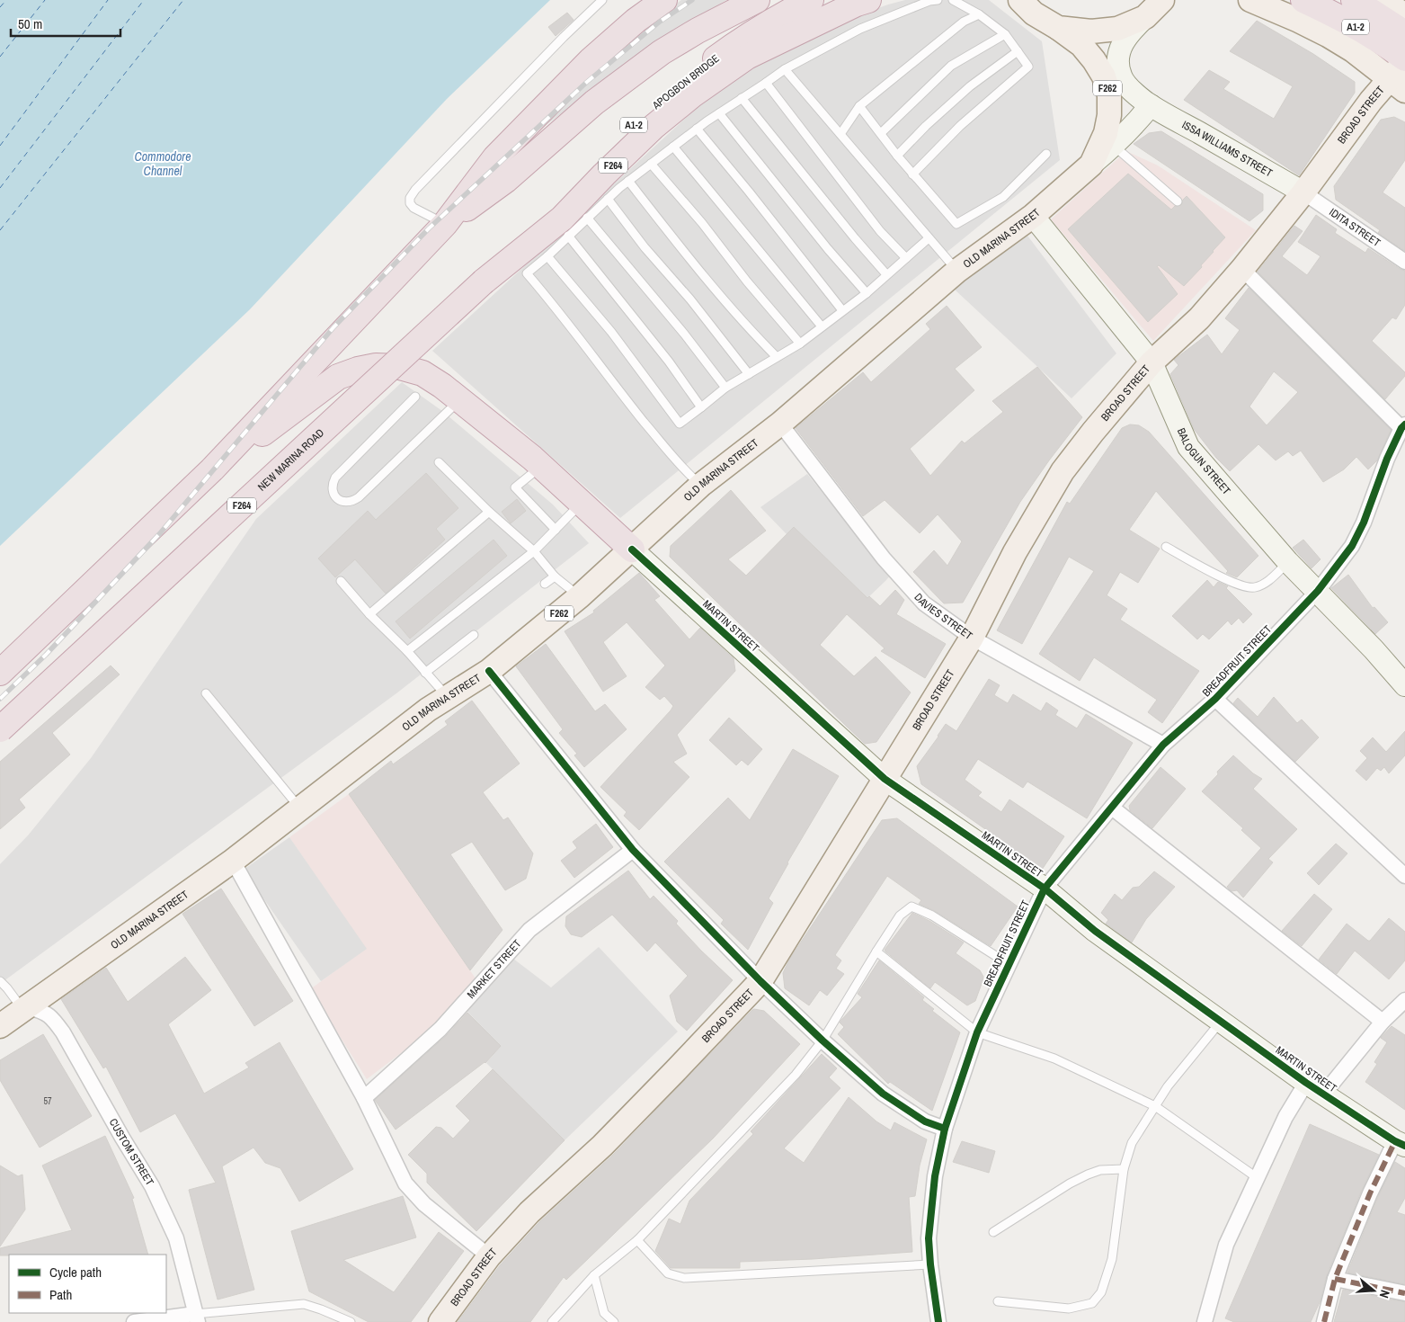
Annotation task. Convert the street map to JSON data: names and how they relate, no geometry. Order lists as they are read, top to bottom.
{
  "streets": {
    "highway": [
      "A1-2",
      "APOGBON BRIDGE",
      "F264",
      "NEW MARINA ROAD"
    ],
    "main road": [
      "F262",
      "BROAD STREET",
      "ISSA WILLIAMS STREET",
      "OLD MARINA STREET",
      "BALOGUN STREET",
      "MARTIN STREET"
    ],
    "street": [
      "IDITA STREET",
      "DAVIES STREET",
      "BREADFRUIT STREET",
      "MARKET STREET",
      "CUSTOM STREET"
    ]
  },
  "crossings": [
    ["A1-2", "BROAD STREET"],
    ["APOGBON BRIDGE", "F264"],
    ["APOGBON BRIDGE", "NEW MARINA ROAD"],
    ["F262", "ISSA WILLIAMS STREET"],
    ["F262", "OLD MARINA STREET"],
    ["BROAD STREET", "ISSA WILLIAMS STREET"],
    ["BROAD STREET", "IDITA STREET"],
    ["BROAD STREET", "BALOGUN STREET"],
    ["BROAD STREET", "DAVIES STREET"],
    ["BROAD STREET", "MARTIN STREET"],
    ["ISSA WILLIAMS STREET", "IDITA STREET"],
    ["ISSA WILLIAMS STREET", "OLD MARINA STREET"],
    ["F264", "NEW MARINA ROAD"],
    ["OLD MARINA STREET", "BALOGUN STREET"],
    ["OLD MARINA STREET", "DAVIES STREET"],
    ["OLD MARINA STREET", "MARTIN STREET"],
    ["OLD MARINA STREET", "CUSTOM STREET"],
    ["BALOGUN STREET", "BREADFRUIT STREET"],
    ["DAVIES STREET", "BREADFRUIT STREET"],
    ["MARTIN STREET", "BREADFRUIT STREET"]
  ],
  "water": ["Commodore Channel"],
  "house_numbers": ["57"],
  "legend": ["Cycle path", "Path"],
  "scale_bar": "50 m",
  "north": "right"
}
